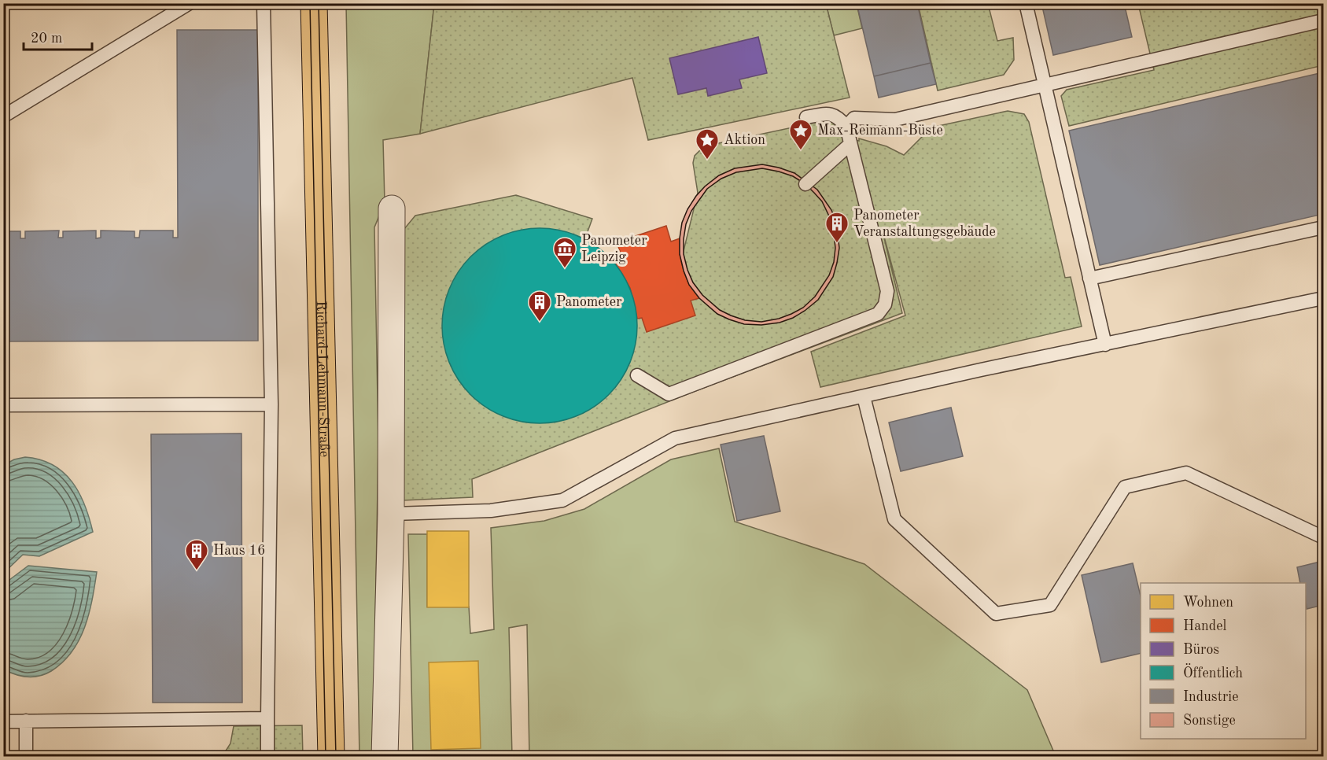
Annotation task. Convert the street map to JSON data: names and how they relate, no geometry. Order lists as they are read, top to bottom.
{
  "streets": {
    "main road": ["Richard-Lehmann-Straße"]
  },
  "places": {
    "place": ["Max-Reimann-Büste", "Aktion"],
    "building": ["Panometer Veranstaltungsgebäude", "Panometer", "Haus 16"],
    "museum": ["Panometer Leipzig"]
  },
  "legend": [
    "Wohnen",
    "Handel",
    "Büros",
    "Öffentlich",
    "Industrie",
    "Sonstige"
  ],
  "scale_bar": "20 m"
}
